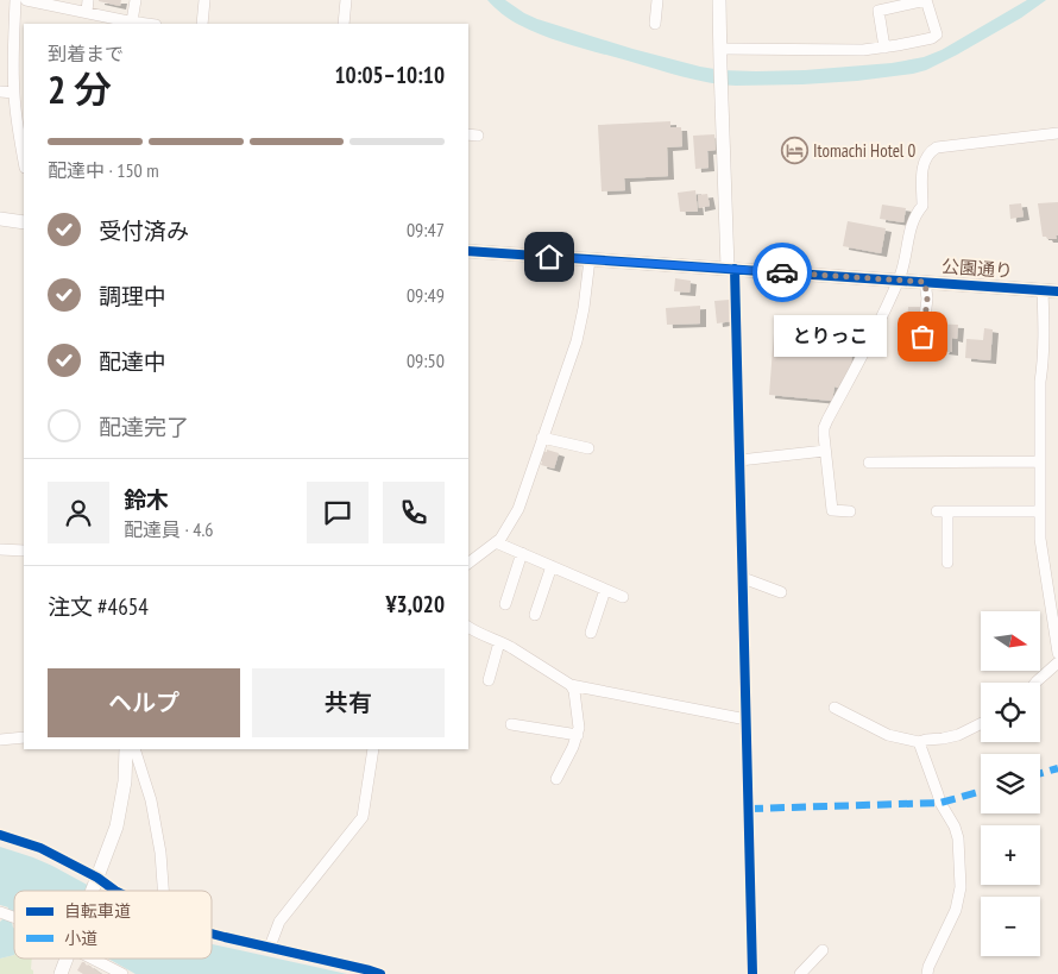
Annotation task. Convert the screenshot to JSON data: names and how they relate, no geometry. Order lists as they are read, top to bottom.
{
  "streets": {
    "street": ["公園通り"]
  },
  "places": {
    "hotel": ["Itomachi Hotel 0"],
    "other": ["とりっこ"]
  },
  "legend": ["自転車道", "小道"],
  "north": "right",
  "page": {
    "heading": ["2 分", "到着まで", "10:05–10:10"],
    "panel": [
      "鈴木",
      "配達員 · 4.6",
      "注文 #4654",
      "¥3,020"
    ],
    "bar": "配達中 · 150 m",
    "list": [
      ["受付済み", "09:47"],
      ["調理中", "09:49"],
      ["配達中", "09:50"],
      "配達完了"
    ],
    "bubble": "とりっこ",
    "map_buttons": ["+", "−"],
    "buttons": ["ヘルプ", "共有"]
  }
}
